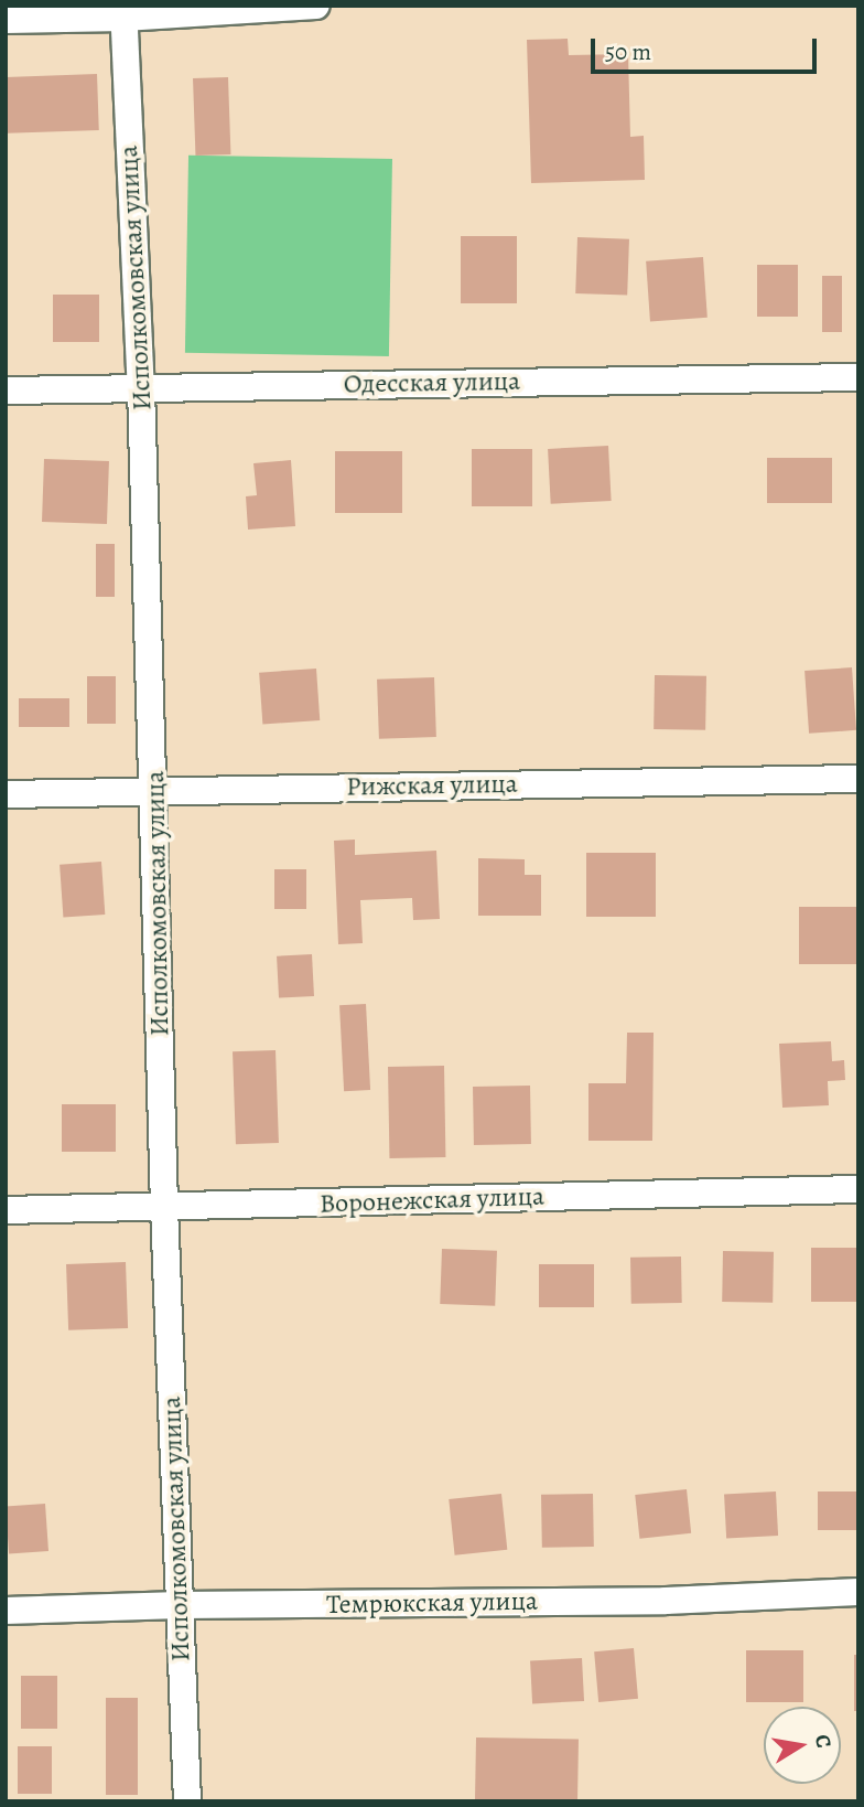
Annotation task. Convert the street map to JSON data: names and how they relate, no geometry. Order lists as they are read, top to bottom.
{
  "streets": {
    "street": [
      "Исполкомовская улица",
      "Одесская улица",
      "Рижская улица",
      "Воронежская улица",
      "Темрюкская улица"
    ]
  },
  "crossings": [
    ["Исполкомовская улица", "Одесская улица"],
    ["Исполкомовская улица", "Рижская улица"],
    ["Исполкомовская улица", "Воронежская улица"],
    ["Исполкомовская улица", "Темрюкская улица"]
  ],
  "scale_bar": "50 m",
  "north": "right"
}
